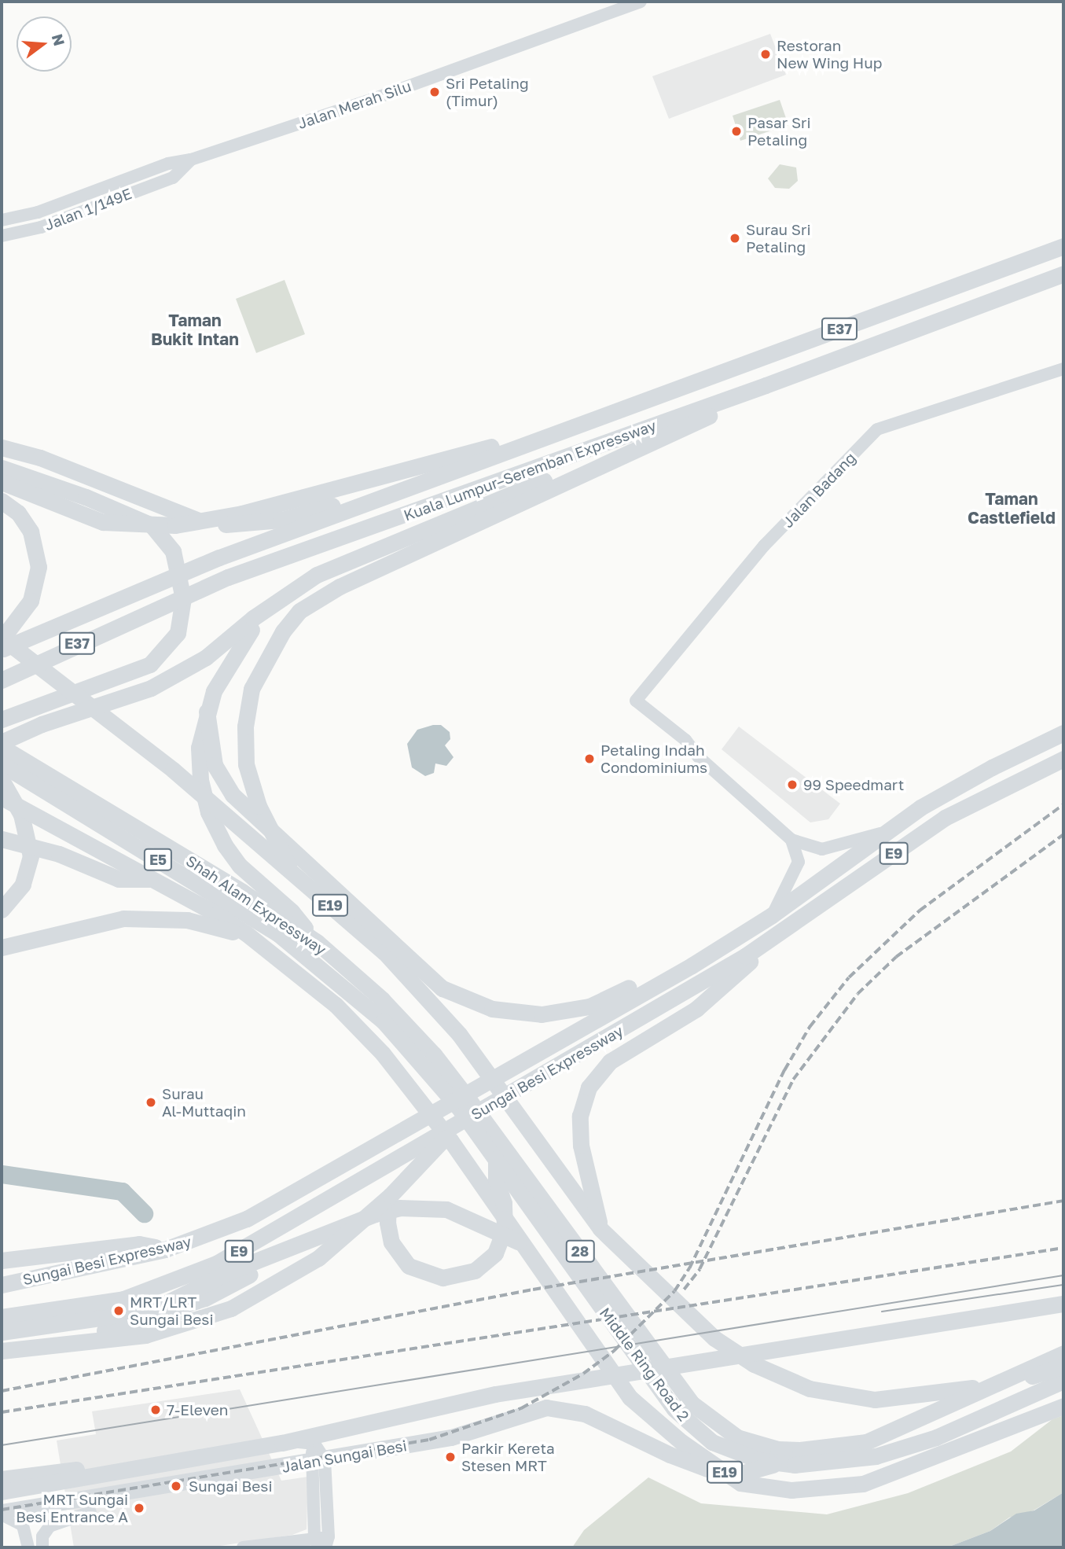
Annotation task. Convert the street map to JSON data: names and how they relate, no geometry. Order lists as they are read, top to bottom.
{
  "streets": {
    "highway": [
      "E37",
      "Kuala Lumpur–Seremban Expressway",
      "E9",
      "E5",
      "Shah Alam Expressway",
      "E19",
      "Sungai Besi Expressway",
      "28",
      "Middle Ring Road 2",
      "Jalan Sungai Besi"
    ],
    "street": ["Jalan Merah Silu", "Jalan 1/149E", "Jalan Badang"]
  },
  "crossings": [
    ["Jalan Merah Silu", "Jalan 1/149E"],
    ["Shah Alam Expressway", "Middle Ring Road 2"],
    ["Middle Ring Road 2", "Jalan Sungai Besi"]
  ],
  "districts": ["Taman Bukit Intan", "Taman Castlefield"],
  "places": [
    "Restoran New Wing Hup",
    "Sri Petaling (Timur)",
    "Pasar Sri Petaling",
    "Surau Sri Petaling",
    "Petaling Indah Condominiums",
    "99 Speedmart",
    "Surau Al-Muttaqin",
    "MRT/LRT Sungai Besi",
    "7-Eleven",
    "Parkir Kereta Stesen MRT",
    "Sungai Besi",
    "MRT Sungai Besi Entrance A"
  ],
  "north": "right"
}
